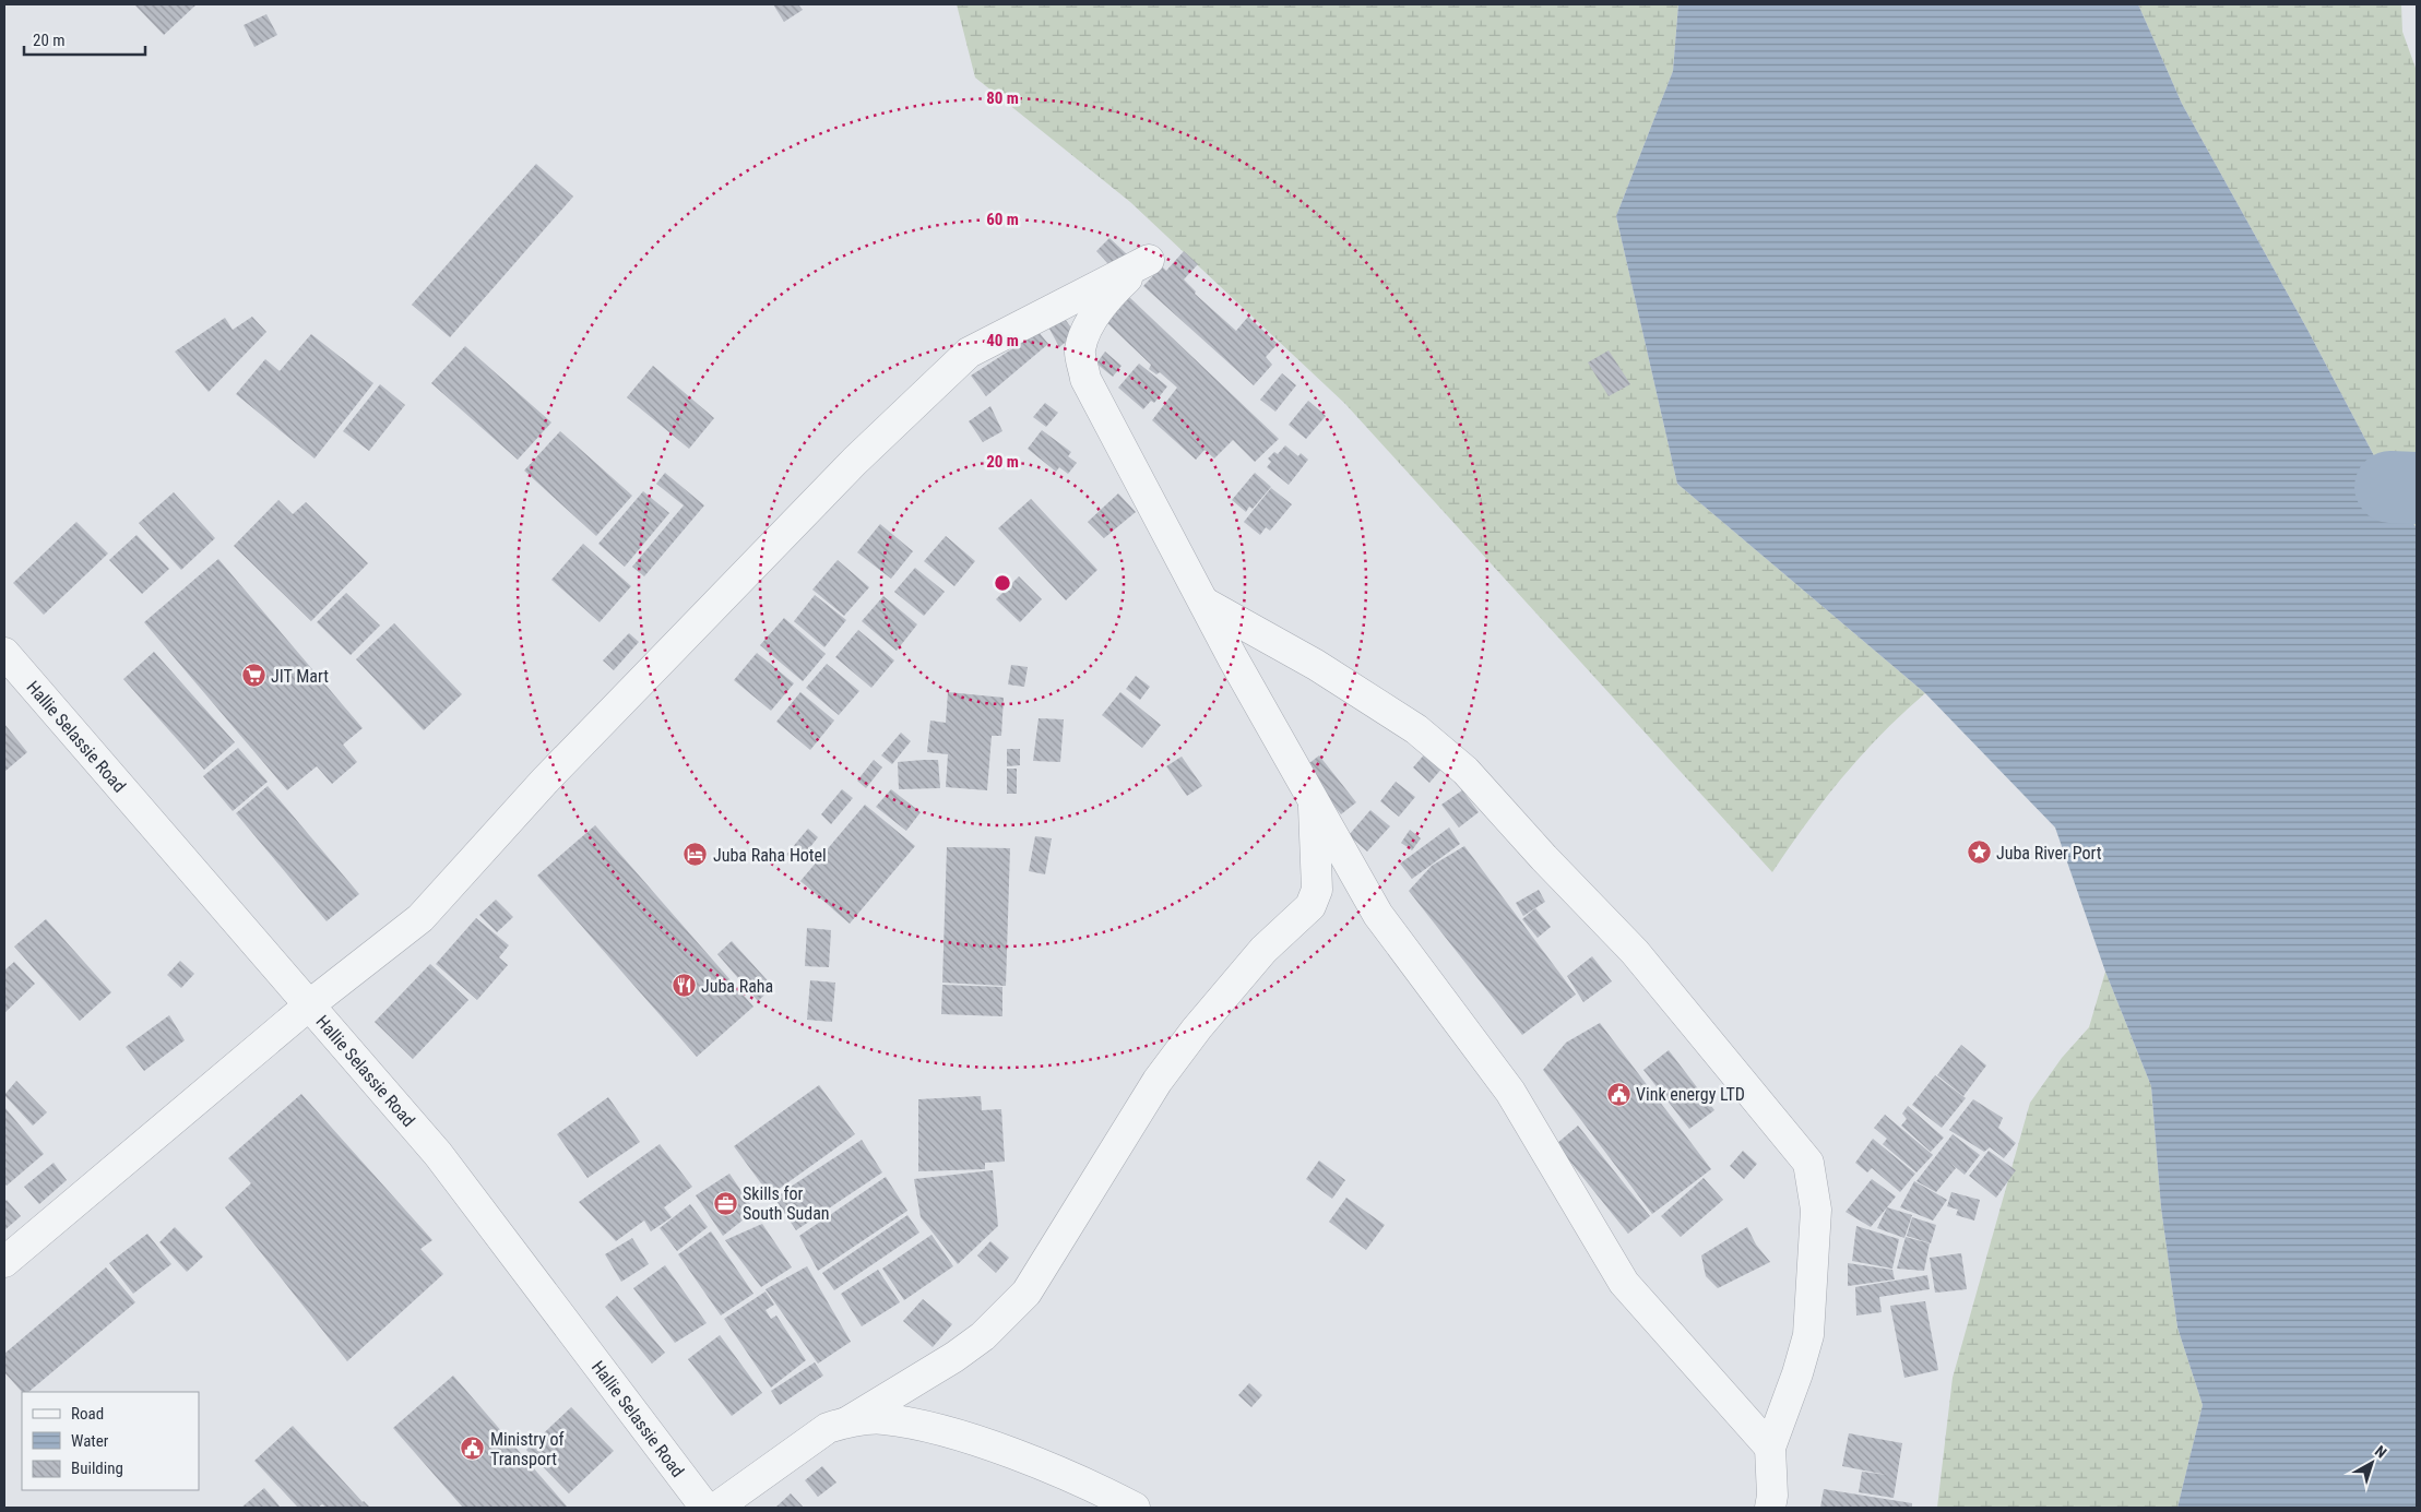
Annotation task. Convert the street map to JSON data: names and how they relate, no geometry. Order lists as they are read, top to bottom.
{
  "streets": {
    "street": ["Hallie Selassie Road"]
  },
  "places": {
    "supermarket": ["JIT Mart"],
    "place": ["Juba River Port"],
    "hotel": ["Juba Raha Hotel"],
    "restaurant": ["Juba Raha"],
    "public building": ["Vink energy LTD", "Ministry of Transport"],
    "office": ["Skills for South Sudan"]
  },
  "legend": ["Road", "Water", "Building"],
  "scale_bar": "20 m",
  "north": "top right",
  "rings": [
    "80 m",
    "60 m",
    "40 m",
    "20 m"
  ]
}
